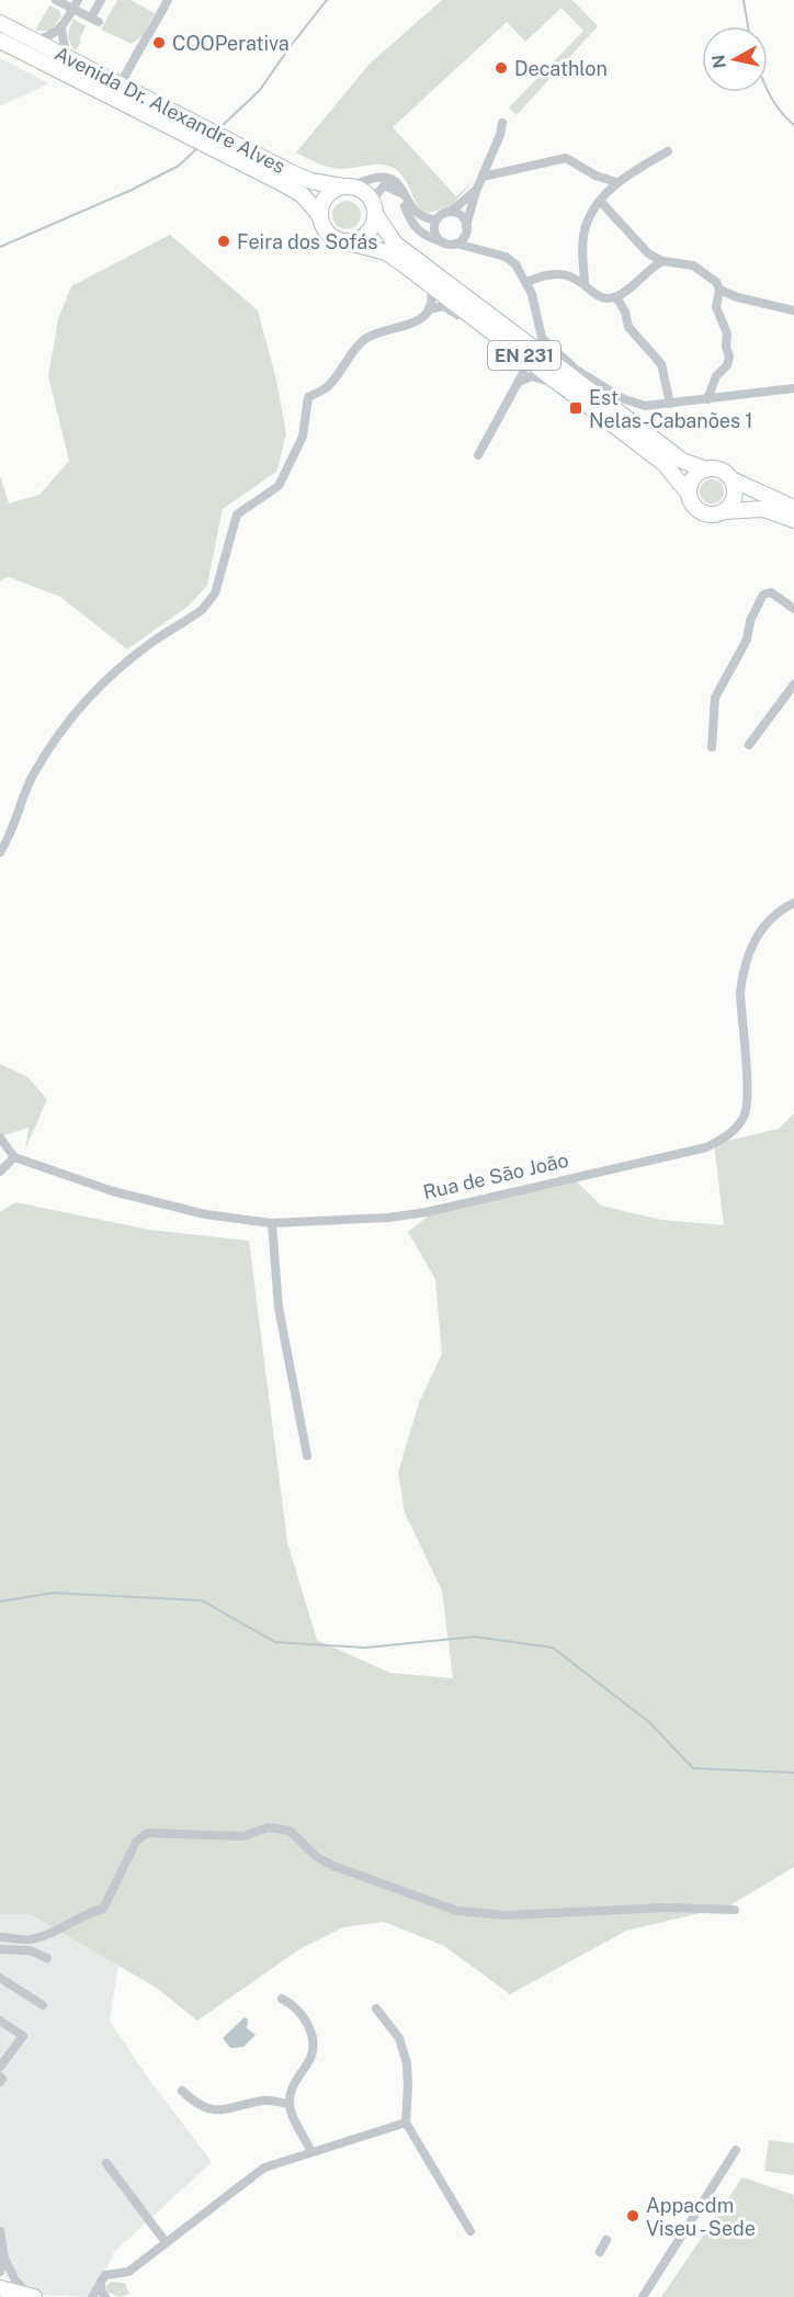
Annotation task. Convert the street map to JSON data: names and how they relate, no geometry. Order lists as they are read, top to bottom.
{
  "streets": {
    "main road": ["Avenida Dr. Alexandre Alves", "EN 231"],
    "street": ["Rua de São João"]
  },
  "crossings": [
    ["Avenida Dr. Alexandre Alves", "EN 231"]
  ],
  "places": {
    "other": [
      "COOPerativa",
      "Decathlon",
      "Feira dos Sofás",
      "Appacdm Viseu - Sede"
    ],
    "transit": ["Est Nelas-Cabanões 1"]
  },
  "north": "left"
}
